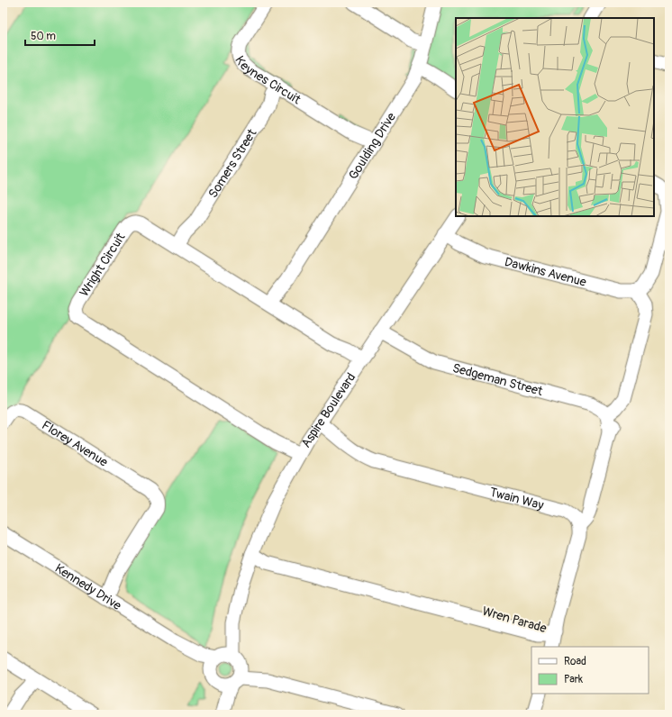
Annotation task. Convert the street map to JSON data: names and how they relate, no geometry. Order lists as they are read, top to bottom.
{
  "streets": {
    "street": [
      "Keynes Circuit",
      "Goulding Drive",
      "Somers Street",
      "Wright Circuit",
      "Dawkins Avenue",
      "Sedgeman Street",
      "Aspire Boulevard",
      "Florey Avenue",
      "Twain Way",
      "Kennedy Drive",
      "Wren Parade"
    ]
  },
  "crossings": [
    ["Keynes Circuit", "Goulding Drive"],
    ["Keynes Circuit", "Somers Street"],
    ["Goulding Drive", "Wright Circuit"],
    ["Somers Street", "Wright Circuit"],
    ["Wright Circuit", "Aspire Boulevard"],
    ["Dawkins Avenue", "Aspire Boulevard"],
    ["Sedgeman Street", "Aspire Boulevard"],
    ["Aspire Boulevard", "Twain Way"],
    ["Aspire Boulevard", "Kennedy Drive"],
    ["Aspire Boulevard", "Wren Parade"],
    ["Florey Avenue", "Kennedy Drive"]
  ],
  "legend": ["Road", "Park"],
  "scale_bar": "50 m"
}
